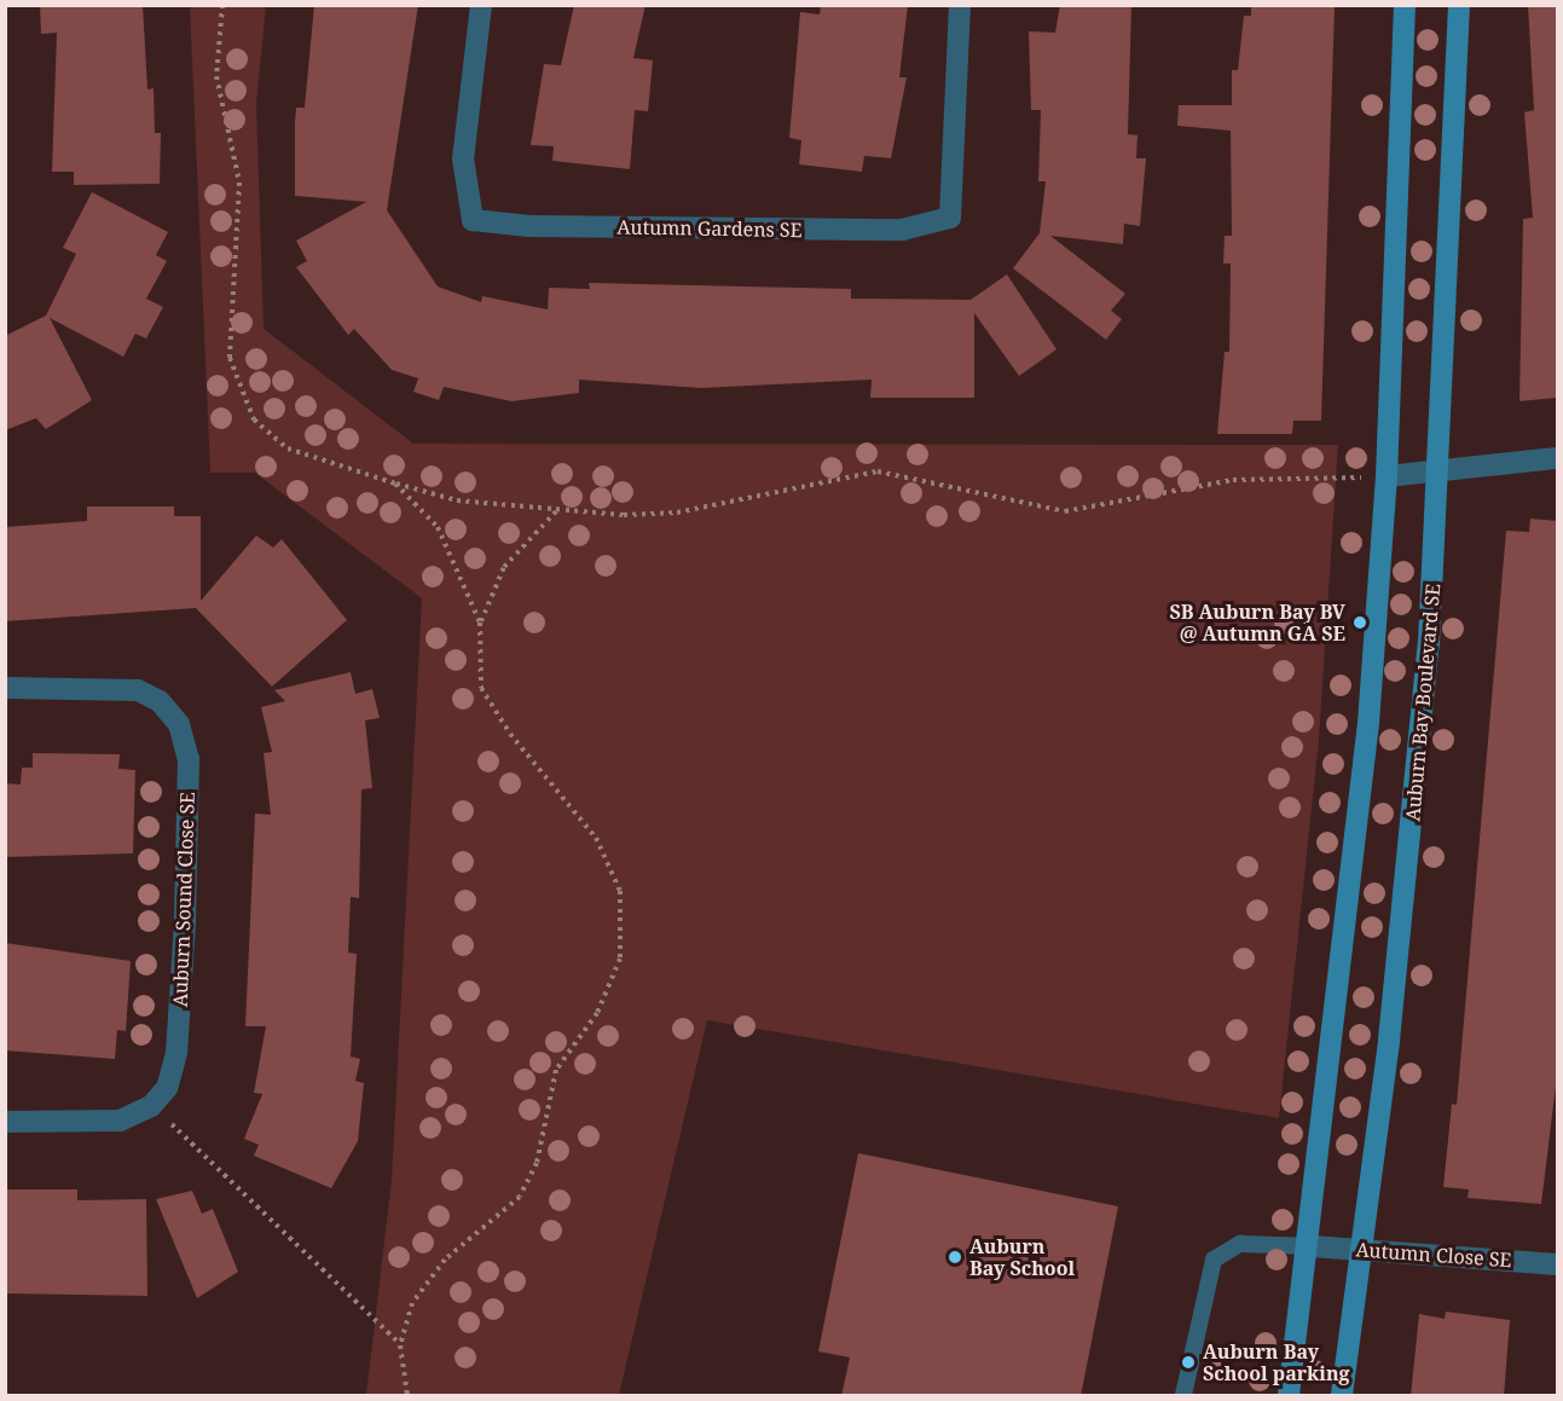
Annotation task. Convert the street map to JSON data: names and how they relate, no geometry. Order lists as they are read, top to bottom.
{
  "streets": {
    "street": [
      "Autumn Gardens SE",
      "Auburn Bay Boulevard SE",
      "Auburn Sound Close SE",
      "Autumn Close SE"
    ]
  },
  "crossings": [
    ["Auburn Bay Boulevard SE", "Autumn Close SE"]
  ],
  "places": ["SB Auburn Bay BV @ Autumn GA SE", "Auburn Bay School", "Auburn Bay School parking"]
}
